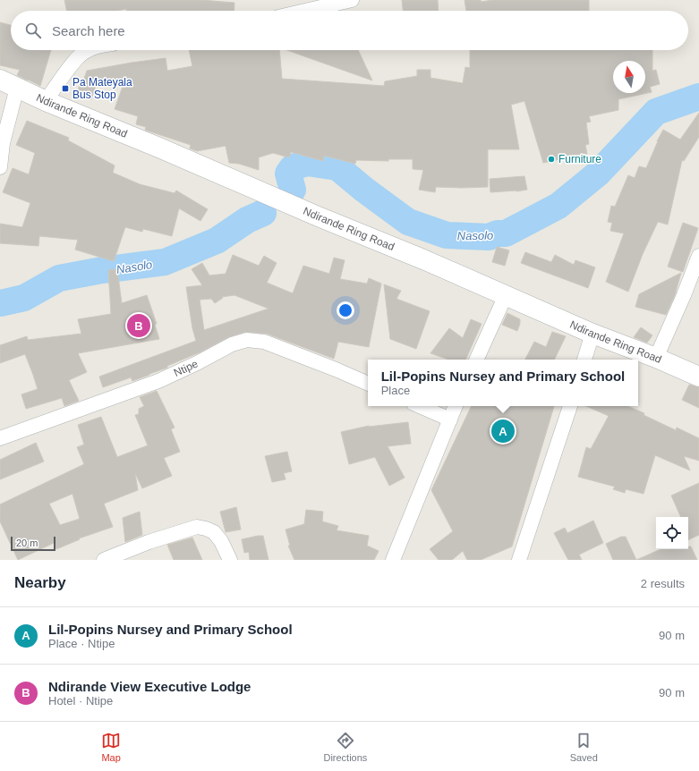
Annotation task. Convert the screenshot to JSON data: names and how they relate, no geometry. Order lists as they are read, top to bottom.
{
  "streets": {
    "street": ["Ndirande Ring Road", "Ntipe"]
  },
  "water": ["Nasolo"],
  "places": {
    "transit": ["Pa Mateyala Bus Stop"],
    "other": ["Furniture"]
  },
  "scale_bar": "20 m",
  "north": "top",
  "page": {
    "search": "Search here",
    "pins": ["B", "A"],
    "popup": ["Lil-Popins Nursey and Primary School", "Place"],
    "scale": "20 m",
    "heading": ["Nearby", "2 results"],
    "list": [
      {
        "mark": "A",
        "name": "Lil-Popins Nursey and Primary School",
        "note": "Place · Ntipe",
        "value": "90 m"
      },
      {
        "mark": "B",
        "name": "Ndirande View Executive Lodge",
        "note": "Hotel · Ntipe",
        "value": "90 m"
      }
    ],
    "nav": ["Map", "Directions", "Saved"]
  }
}
